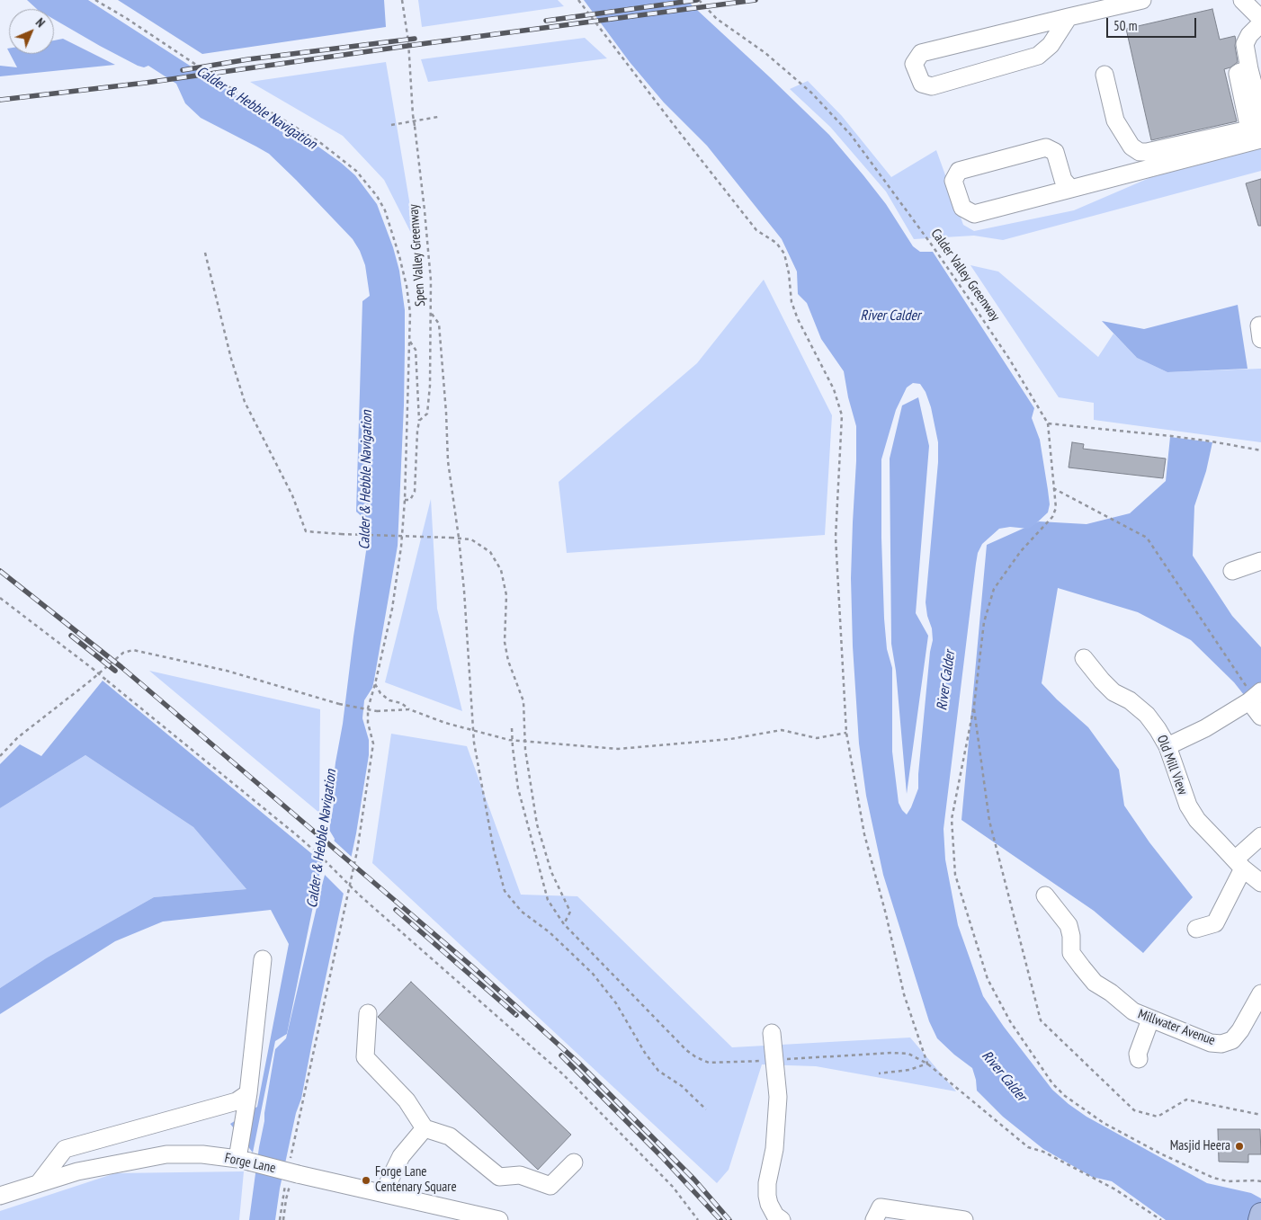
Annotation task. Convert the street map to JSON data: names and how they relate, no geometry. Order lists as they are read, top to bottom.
{
  "streets": {
    "street": ["Old Mill View", "Millwater Avenue", "Forge Lane"],
    "path": ["Spen Valley Greenway", "Calder Valley Greenway"]
  },
  "water": ["Calder & Hebble Navigation", "River Calder"],
  "places": ["Masjid Heera", "Forge Lane Centenary Square"],
  "scale_bar": "50 m",
  "north": "top right"
}
